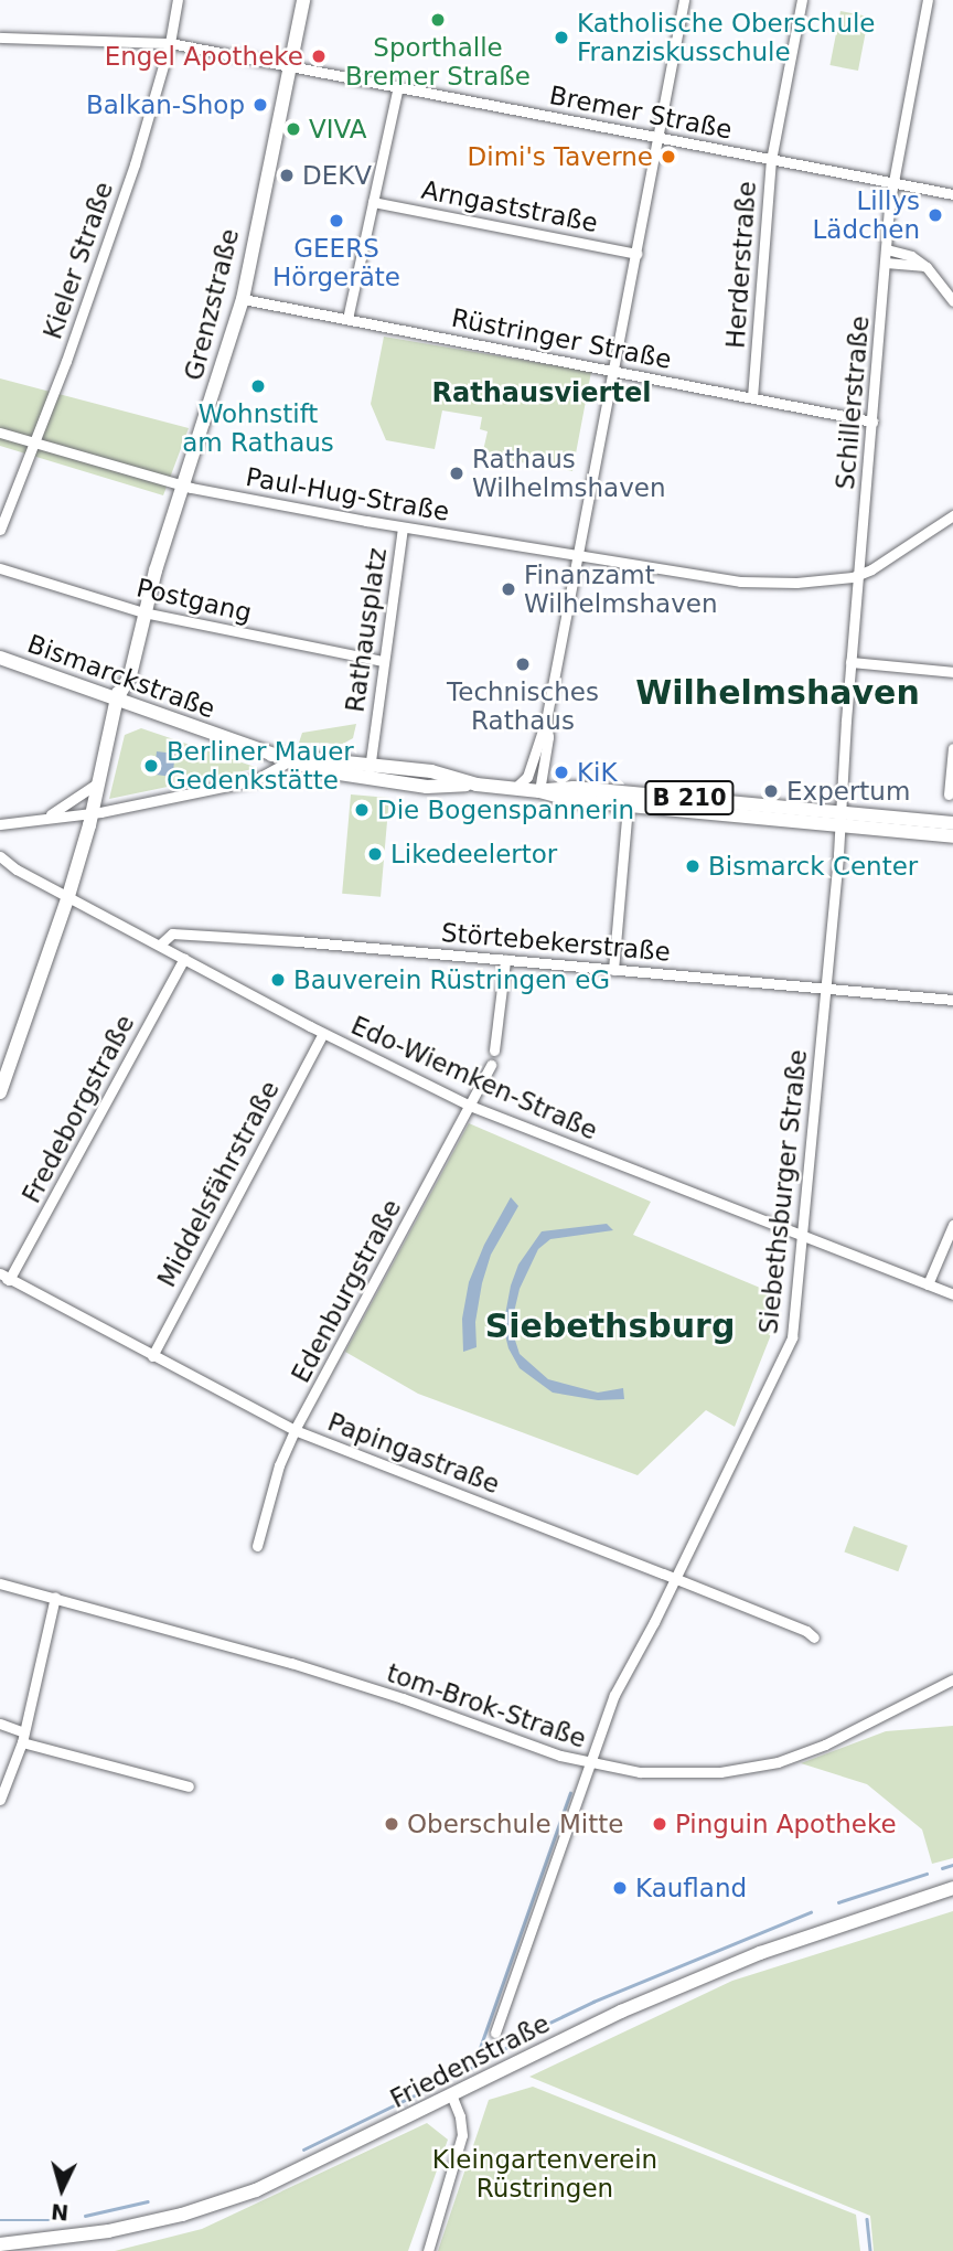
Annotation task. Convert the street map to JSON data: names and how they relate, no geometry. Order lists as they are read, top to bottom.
{
  "streets": {
    "main road": [
      "Grenzstraße",
      "Bismarckstraße",
      "B 210",
      "Friedenstraße"
    ],
    "street": [
      "Bremer Straße",
      "Arngaststraße",
      "Kieler Straße",
      "Herderstraße",
      "Rüstringer Straße",
      "Schillerstraße",
      "Paul-Hug-Straße",
      "Postgang",
      "Rathausplatz",
      "Störtebekerstraße",
      "Edo-Wiemken-Straße",
      "Fredeborgstraße",
      "Middelsfährstraße",
      "Siebethsburger Straße",
      "Edenburgstraße",
      "Papingastraße",
      "tom-Brok-Straße"
    ]
  },
  "crossings": [
    ["Bremer Straße", "Kieler Straße"],
    ["Bremer Straße", "Herderstraße"],
    ["Bremer Straße", "Grenzstraße"],
    ["Bremer Straße", "Schillerstraße"],
    ["Kieler Straße", "Paul-Hug-Straße"],
    ["Herderstraße", "Rüstringer Straße"],
    ["Grenzstraße", "Rüstringer Straße"],
    ["Grenzstraße", "Paul-Hug-Straße"],
    ["Grenzstraße", "Postgang"],
    ["Grenzstraße", "Bismarckstraße"],
    ["Grenzstraße", "Edo-Wiemken-Straße"],
    ["Rüstringer Straße", "Schillerstraße"],
    ["Schillerstraße", "Paul-Hug-Straße"],
    ["Schillerstraße", "Bismarckstraße"],
    ["Schillerstraße", "Siebethsburger Straße"],
    ["Paul-Hug-Straße", "Rathausplatz"],
    ["Postgang", "Rathausplatz"],
    ["Rathausplatz", "Bismarckstraße"],
    ["Bismarckstraße", "Siebethsburger Straße"],
    ["Störtebekerstraße", "Edo-Wiemken-Straße"],
    ["Störtebekerstraße", "Siebethsburger Straße"],
    ["Edo-Wiemken-Straße", "Fredeborgstraße"],
    ["Edo-Wiemken-Straße", "Middelsfährstraße"],
    ["Edo-Wiemken-Straße", "Siebethsburger Straße"],
    ["Edo-Wiemken-Straße", "Edenburgstraße"],
    ["Fredeborgstraße", "Papingastraße"],
    ["Middelsfährstraße", "Papingastraße"],
    ["Siebethsburger Straße", "Papingastraße"],
    ["Siebethsburger Straße", "tom-Brok-Straße"],
    ["Edenburgstraße", "Papingastraße"]
  ],
  "districts": ["Rathausviertel", "Wilhelmshaven", "Siebethsburg"],
  "parks": ["Kleingartenverein Rüstringen"],
  "places": [
    "Sporthalle Bremer Straße",
    "Katholische Oberschule Franziskusschule",
    "Engel Apotheke",
    "Balkan-Shop",
    "VIVA",
    "Dimi's Taverne",
    "DEKV",
    "Lillys Lädchen",
    "GEERS Hörgeräte",
    "Wohnstift am Rathaus",
    "Rathaus Wilhelmshaven",
    "Finanzamt Wilhelmshaven",
    "Technisches Rathaus",
    "Berliner Mauer Gedenkstätte",
    "KiK",
    "Expertum",
    "Die Bogenspannerin",
    "Likedeelertor",
    "Bismarck Center",
    "Bauverein Rüstringen eG",
    "Oberschule Mitte",
    "Pinguin Apotheke",
    "Kaufland"
  ],
  "north": "bottom"
}
